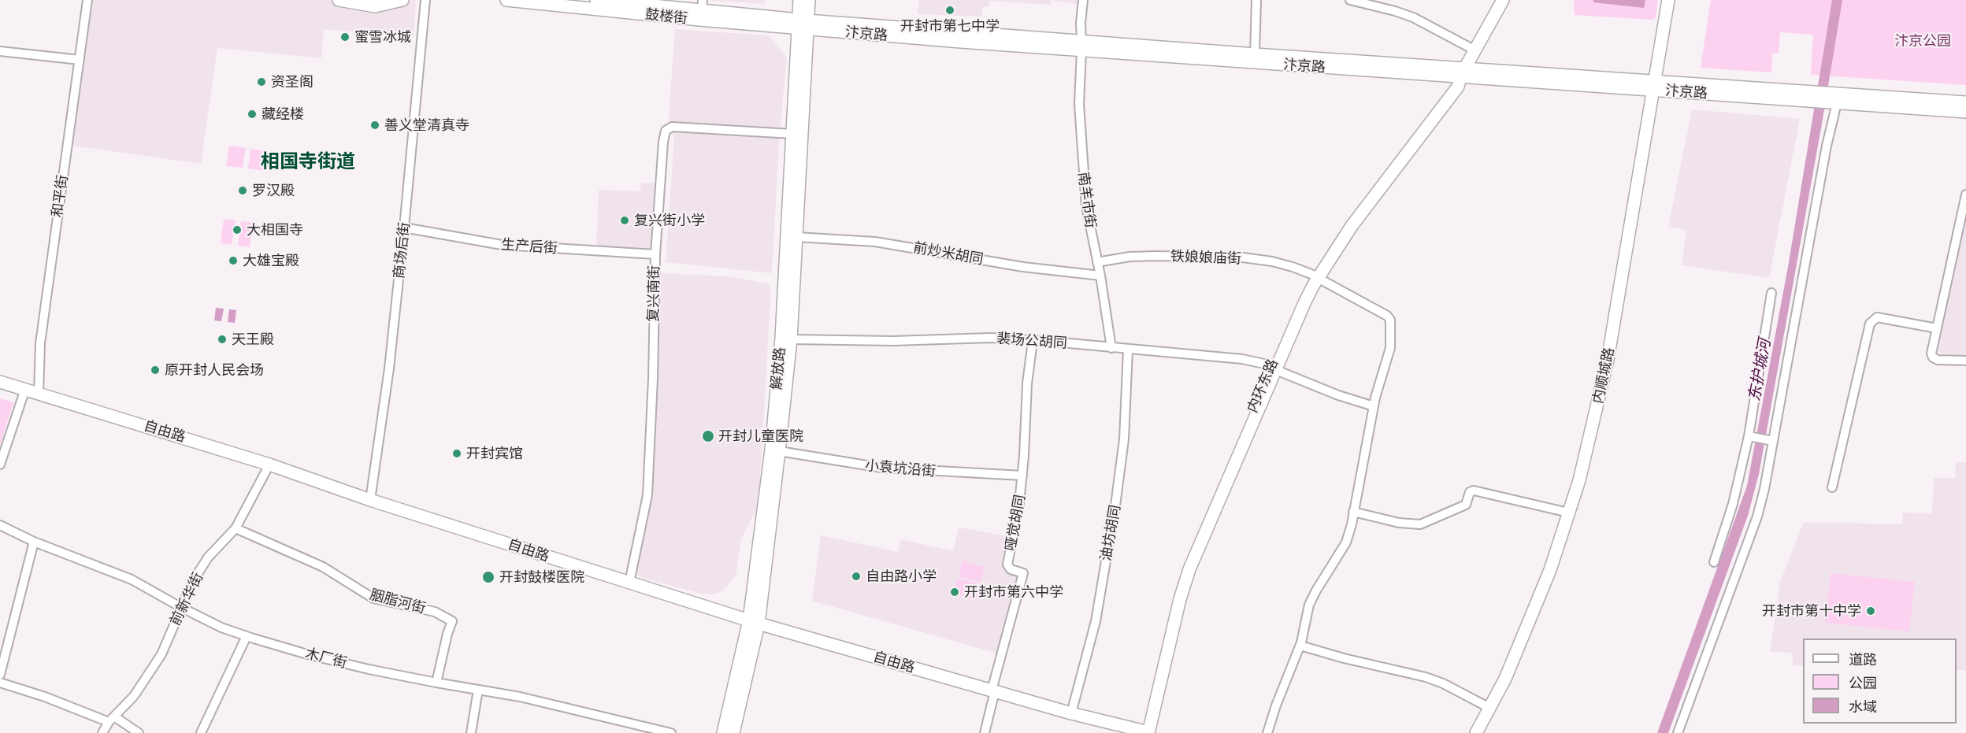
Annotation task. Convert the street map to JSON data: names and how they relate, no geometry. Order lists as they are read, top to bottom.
{
  "streets": {
    "street": [
      "鼓楼街",
      "汴京路",
      "和平街",
      "南羊市街",
      "生产后街",
      "商场后街",
      "前炒米胡同",
      "铁娘娘庙街",
      "复兴南街",
      "裴场公胡同",
      "解放路",
      "内顺城路",
      "内环东路",
      "自由路",
      "小袁坑沿街",
      "哑觉胡同",
      "油坊胡同",
      "前新华街",
      "胭脂河街",
      "木厂街"
    ]
  },
  "crossings": [
    ["鼓楼街", "汴京路"],
    ["鼓楼街", "解放路"],
    ["汴京路", "南羊市街"],
    ["汴京路", "解放路"],
    ["汴京路", "内顺城路"],
    ["汴京路", "内环东路"],
    ["和平街", "自由路"],
    ["南羊市街", "前炒米胡同"],
    ["南羊市街", "铁娘娘庙街"],
    ["南羊市街", "裴场公胡同"],
    ["生产后街", "商场后街"],
    ["生产后街", "复兴南街"],
    ["商场后街", "自由路"],
    ["前炒米胡同", "解放路"],
    ["铁娘娘庙街", "裴场公胡同"],
    ["铁娘娘庙街", "内环东路"],
    ["复兴南街", "解放路"],
    ["复兴南街", "自由路"],
    ["裴场公胡同", "解放路"],
    ["裴场公胡同", "内环东路"],
    ["裴场公胡同", "哑觉胡同"],
    ["裴场公胡同", "油坊胡同"],
    ["解放路", "自由路"],
    ["解放路", "小袁坑沿街"],
    ["内环东路", "自由路"],
    ["自由路", "哑觉胡同"],
    ["自由路", "油坊胡同"],
    ["自由路", "前新华街"],
    ["小袁坑沿街", "哑觉胡同"],
    ["前新华街", "胭脂河街"],
    ["前新华街", "木厂街"],
    ["胭脂河街", "木厂街"]
  ],
  "districts": ["相国寺街道"],
  "water": ["东护城河"],
  "parks": ["汴京公园"],
  "places": [
    "开封市第七中学",
    "蜜雪冰城",
    "资圣阁",
    "藏经楼",
    "善义堂清真寺",
    "罗汉殿",
    "复兴街小学",
    "大相国寺",
    "大雄宝殿",
    "天王殿",
    "原开封人民会场",
    "开封儿童医院",
    "开封宾馆",
    "自由路小学",
    "开封鼓楼医院",
    "开封市第六中学",
    "开封市第十中学"
  ],
  "legend": ["道路", "公园", "水域"]
}
